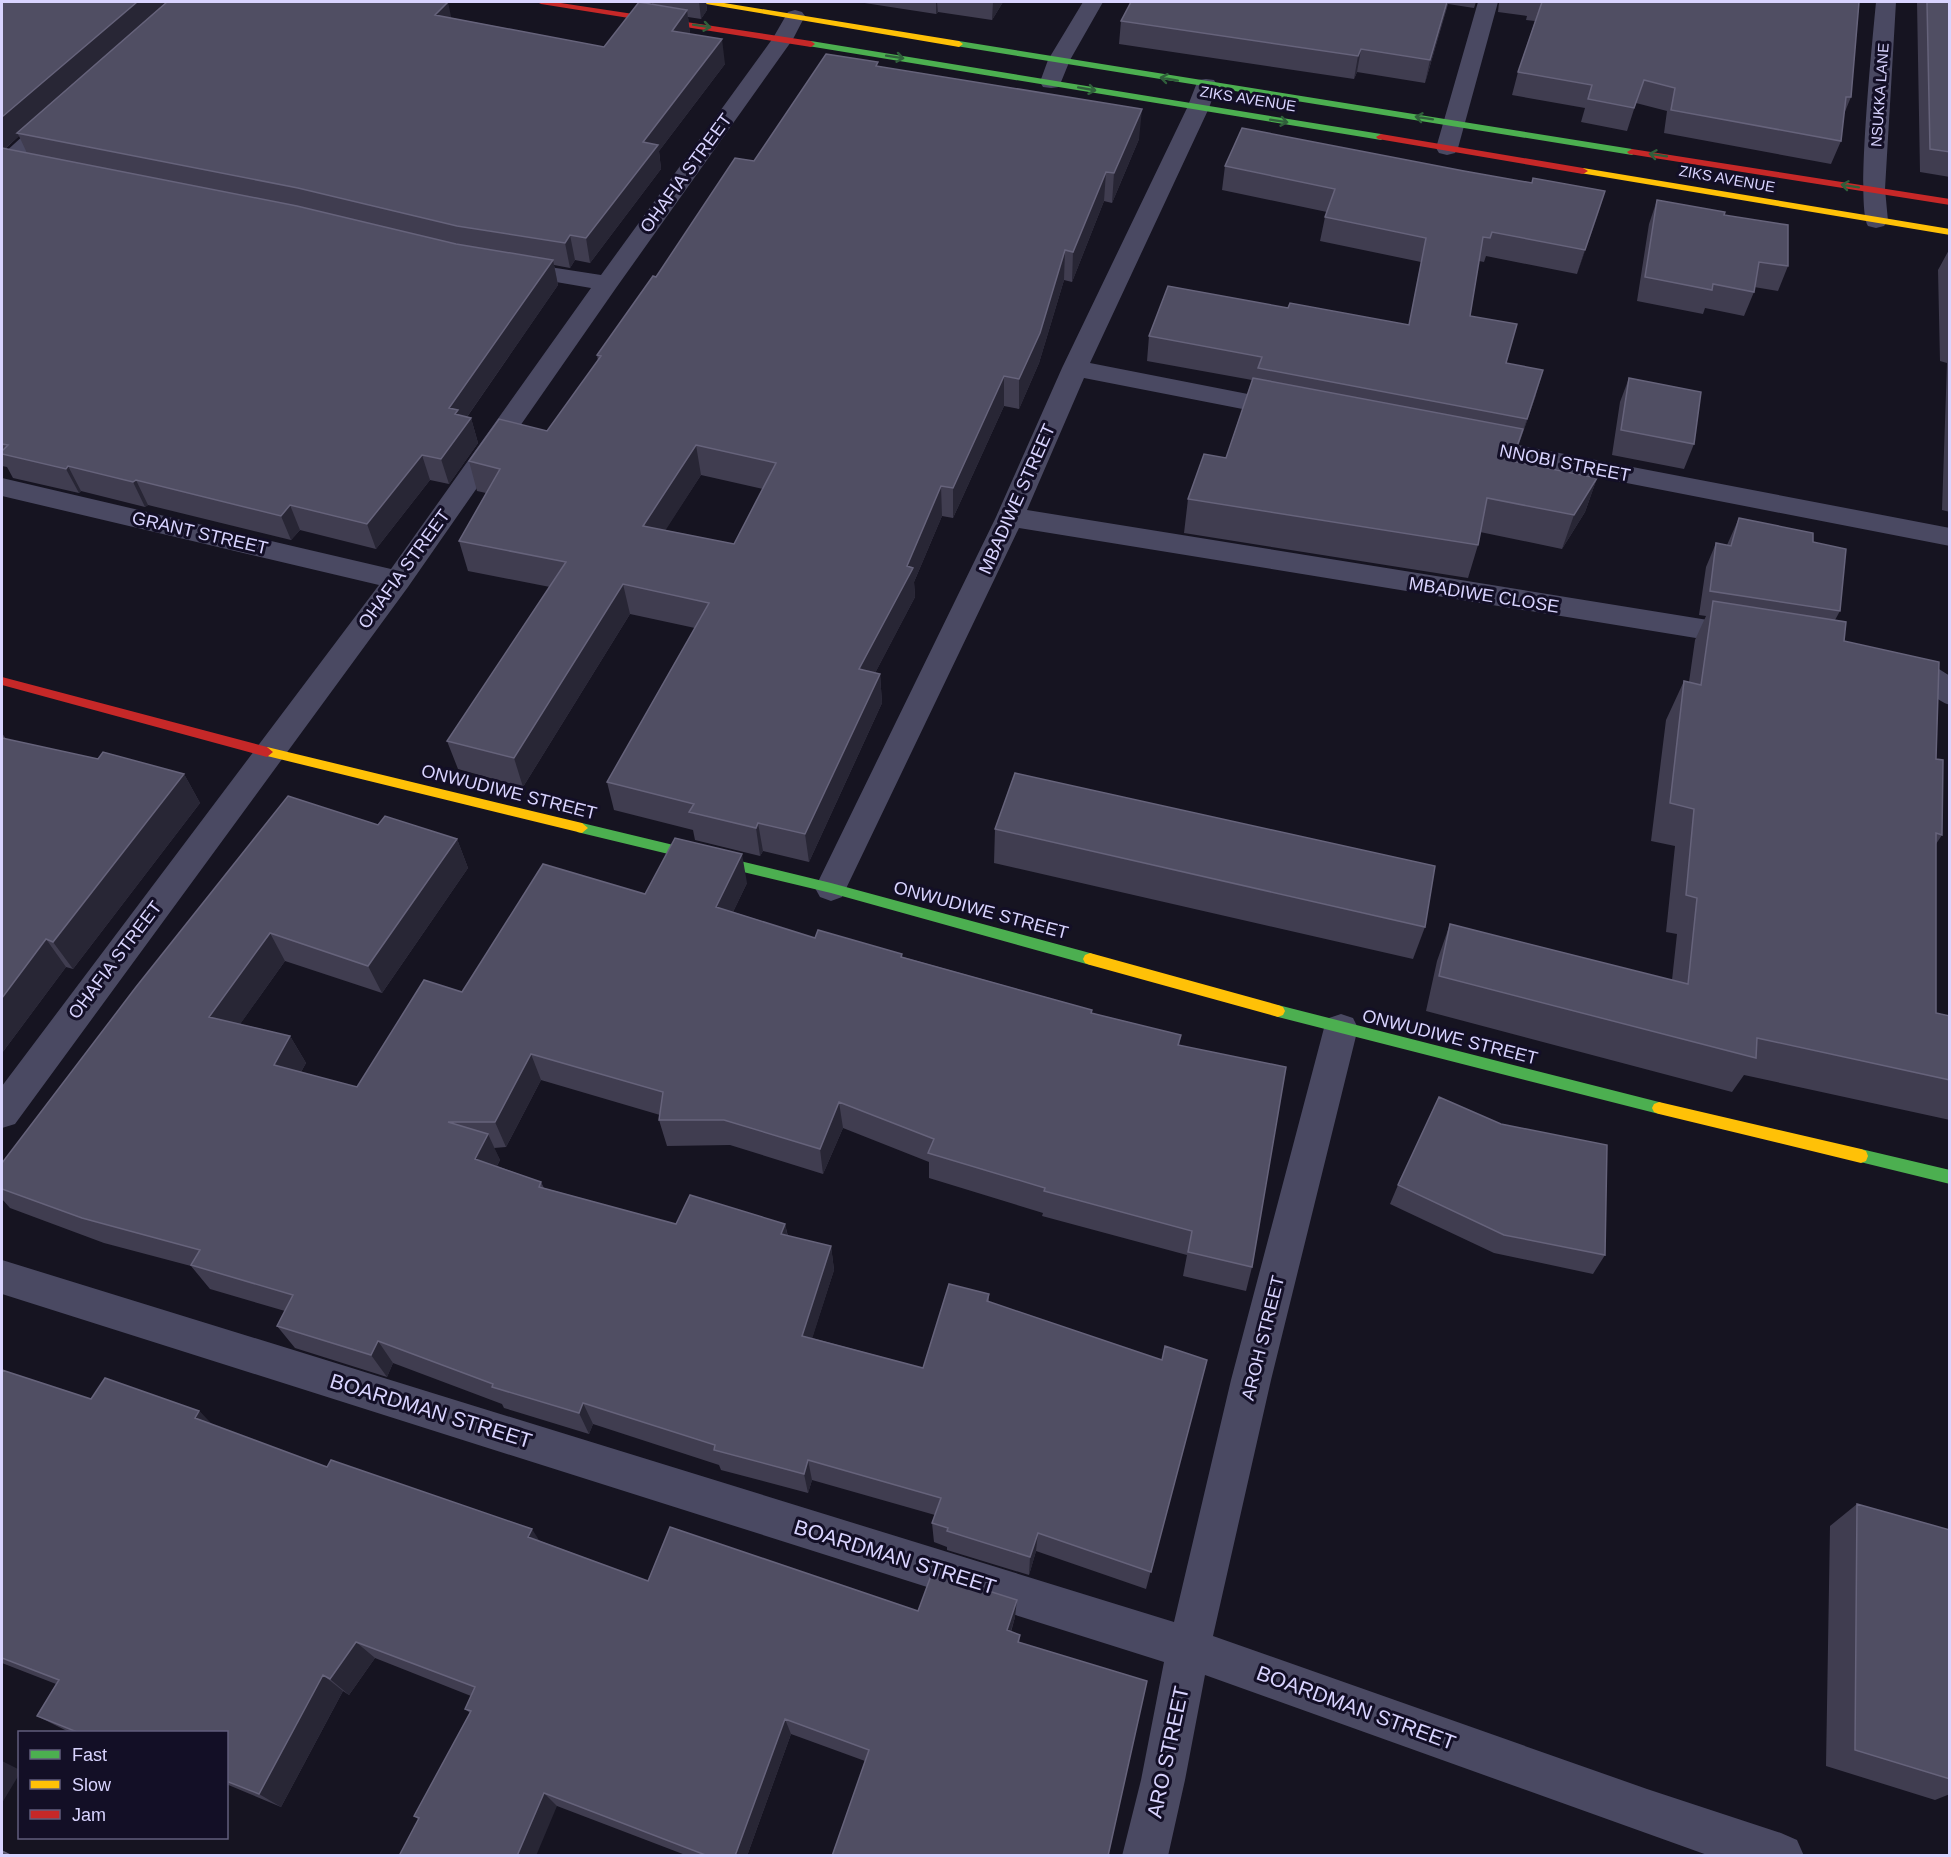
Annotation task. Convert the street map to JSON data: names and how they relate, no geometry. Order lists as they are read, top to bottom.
{
  "streets": {
    "main road": ["ZIKS AVENUE", "ONWUDIWE STREET"],
    "street": [
      "NSUKKA LANE",
      "OHAFIA STREET",
      "NNOBI STREET",
      "MBADIWE STREET",
      "GRANT STREET",
      "MBADIWE CLOSE",
      "AROH STREET",
      "BOARDMAN STREET",
      "ARO STREET"
    ]
  },
  "crossings": [
    ["NSUKKA LANE", "ZIKS AVENUE"],
    ["ZIKS AVENUE", "OHAFIA STREET"],
    ["ZIKS AVENUE", "MBADIWE STREET"],
    ["OHAFIA STREET", "GRANT STREET"],
    ["OHAFIA STREET", "ONWUDIWE STREET"],
    ["MBADIWE STREET", "MBADIWE CLOSE"],
    ["MBADIWE STREET", "ONWUDIWE STREET"],
    ["ONWUDIWE STREET", "AROH STREET"],
    ["AROH STREET", "BOARDMAN STREET"],
    ["AROH STREET", "ARO STREET"],
    ["BOARDMAN STREET", "ARO STREET"]
  ],
  "legend": ["Fast", "Slow", "Jam"]
}
